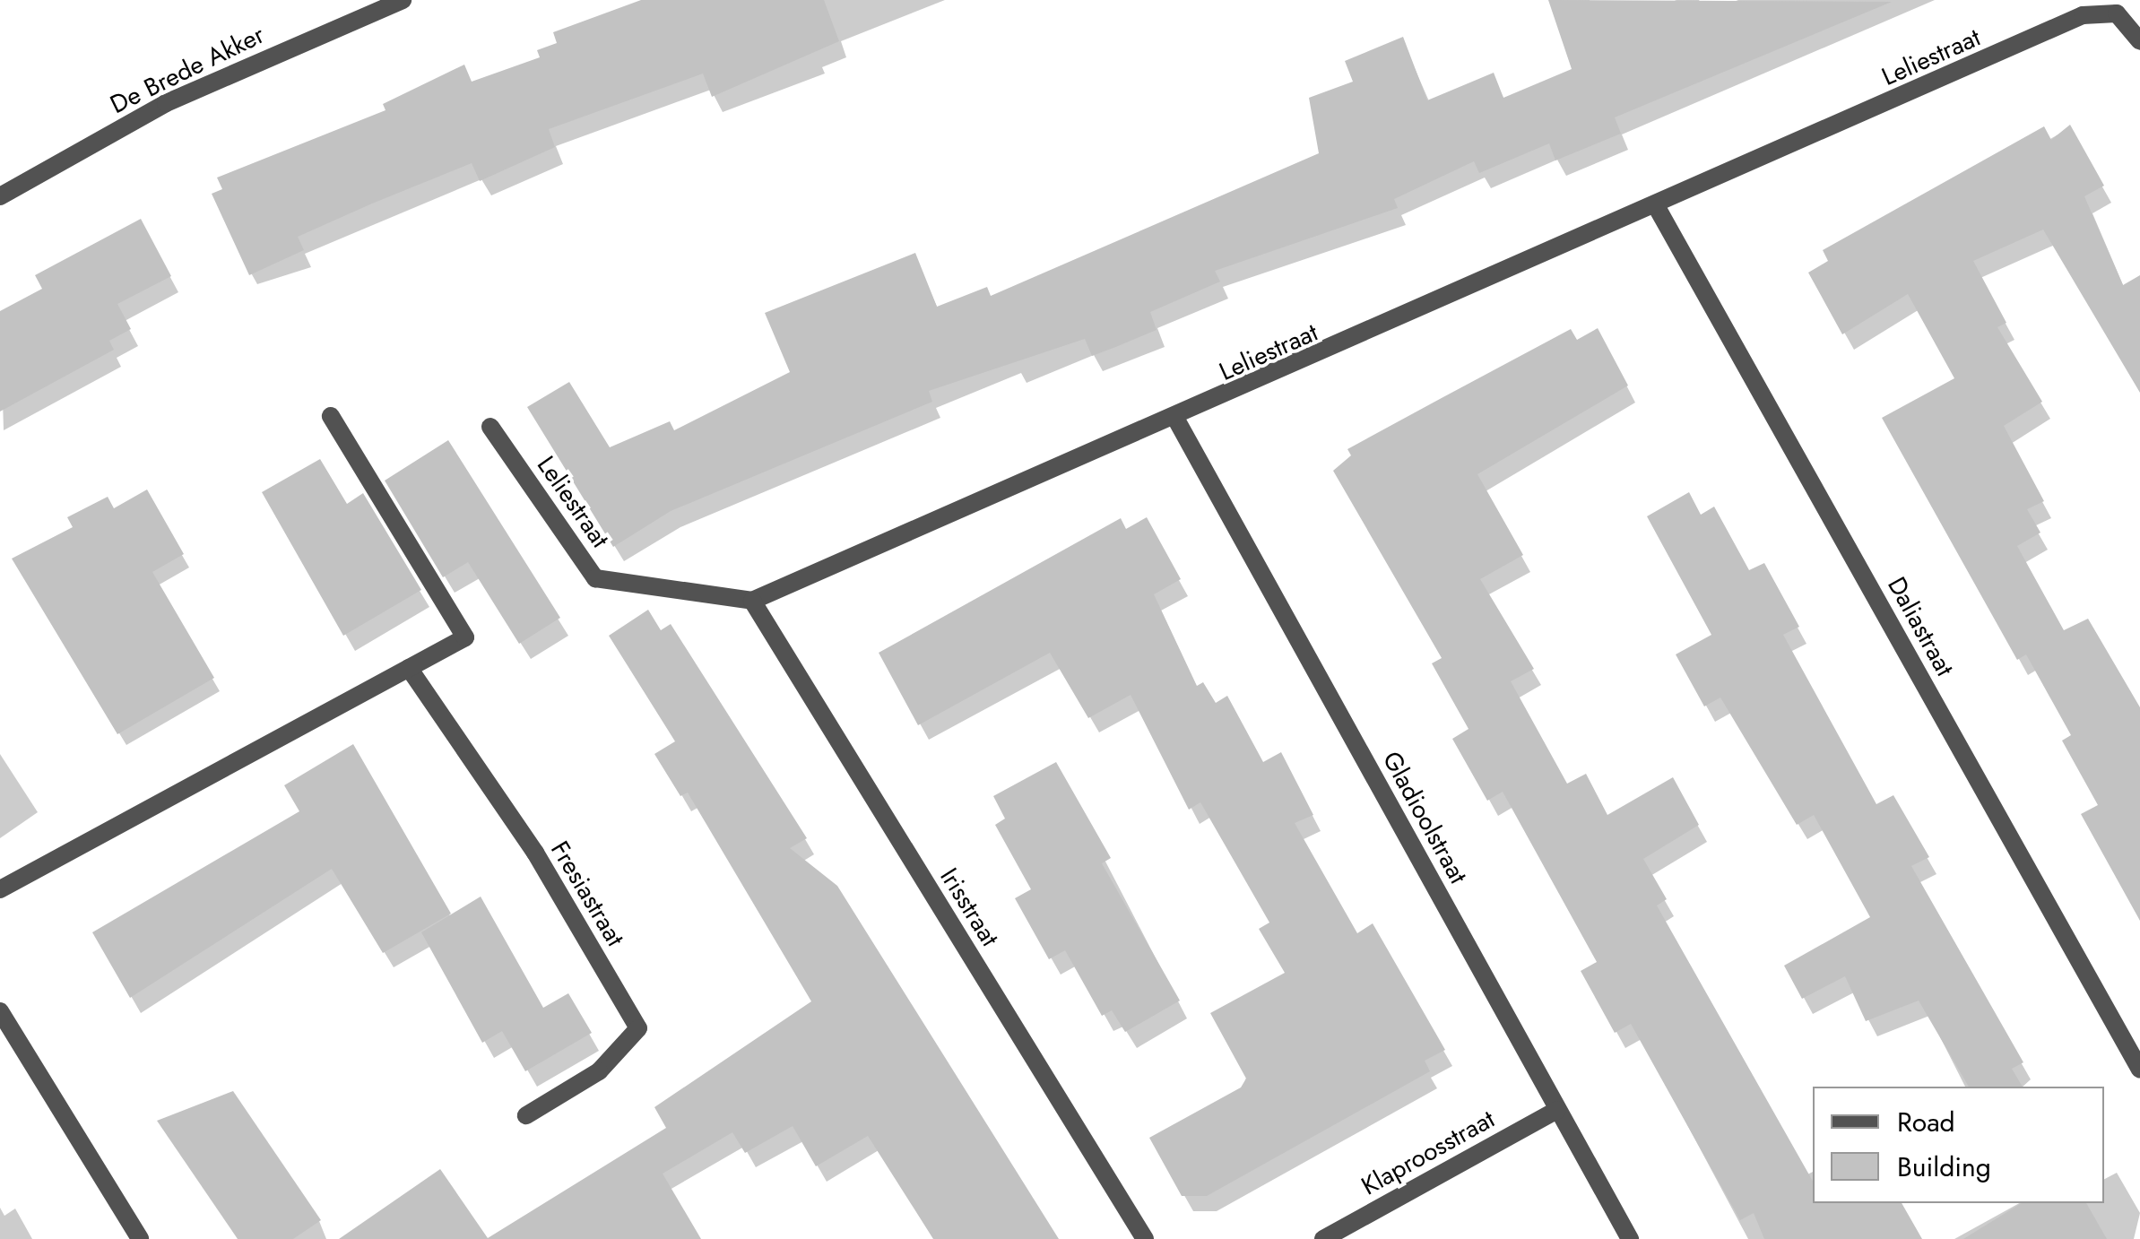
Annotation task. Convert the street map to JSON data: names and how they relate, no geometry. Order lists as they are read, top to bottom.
{
  "streets": {
    "street": [
      "Leliestraat",
      "De Brede Akker",
      "Daliastraat",
      "Gladioolstraat",
      "Fresiastraat",
      "Irisstraat",
      "Klaproosstraat"
    ]
  },
  "crossings": [
    ["Leliestraat", "Daliastraat"],
    ["Leliestraat", "Gladioolstraat"],
    ["Leliestraat", "Irisstraat"],
    ["Gladioolstraat", "Klaproosstraat"]
  ],
  "legend": ["Road", "Building"]
}
